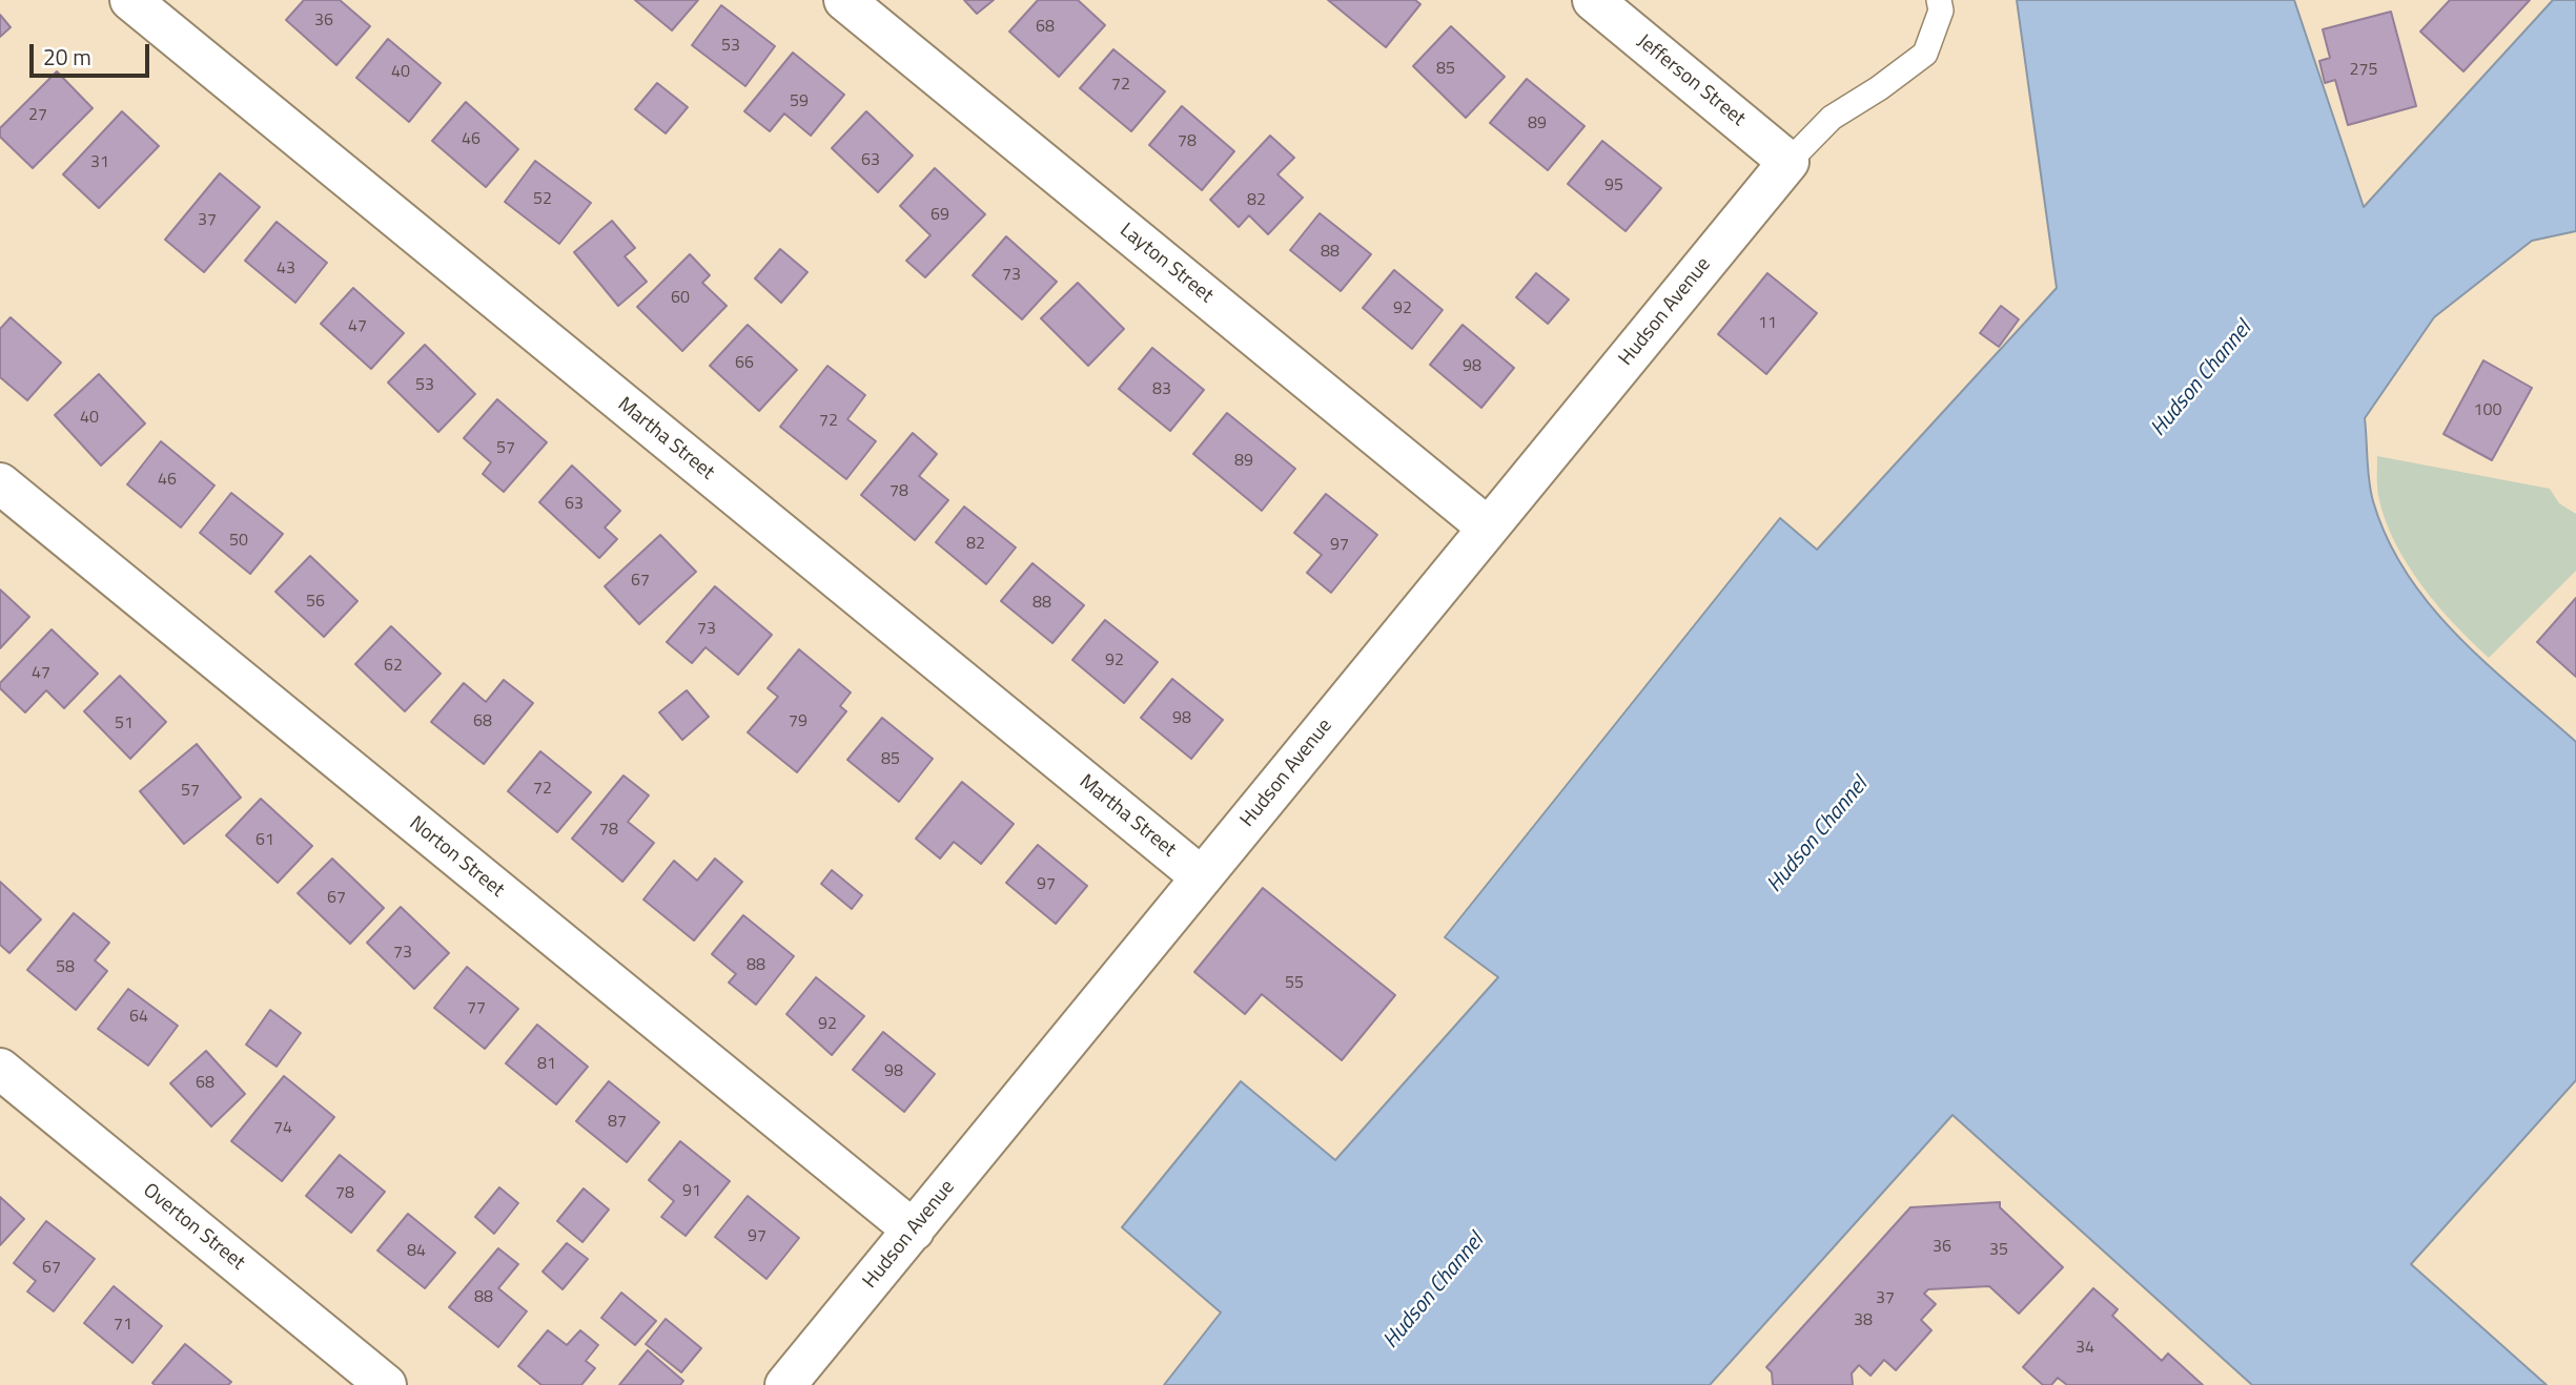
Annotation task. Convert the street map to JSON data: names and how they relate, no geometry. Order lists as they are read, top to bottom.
{
  "streets": {
    "street": [
      "Jefferson Street",
      "Layton Street",
      "Hudson Avenue",
      "Martha Street",
      "Norton Street",
      "Overton Street"
    ]
  },
  "crossings": [
    ["Jefferson Street", "Hudson Avenue"],
    ["Layton Street", "Hudson Avenue"],
    ["Hudson Avenue", "Martha Street"],
    ["Hudson Avenue", "Norton Street"]
  ],
  "water": ["Hudson Channel"],
  "house_numbers": [
    "36",
    "68",
    "53",
    "85",
    "275",
    "40",
    "72",
    "59",
    "27",
    "89",
    "46",
    "78",
    "63",
    "31",
    "95",
    "52",
    "82",
    "69",
    "37",
    "88",
    "43",
    "73",
    "60",
    "92",
    "11",
    "47",
    "66",
    "98",
    "53",
    "83",
    "100",
    "40",
    "72",
    "57",
    "89",
    "46",
    "78",
    "63",
    "50",
    "82",
    "97",
    "67",
    "56",
    "88",
    "73",
    "92",
    "62",
    "47",
    "98",
    "68",
    "79",
    "51",
    "85",
    "72",
    "57",
    "78",
    "61",
    "97",
    "67",
    "73",
    "88",
    "58",
    "55",
    "77",
    "64",
    "92",
    "81",
    "98",
    "68",
    "87",
    "74",
    "91",
    "78",
    "97",
    "36",
    "35",
    "84",
    "67",
    "88",
    "37",
    "38",
    "71",
    "34"
  ],
  "scale_bar": "20 m"
}
